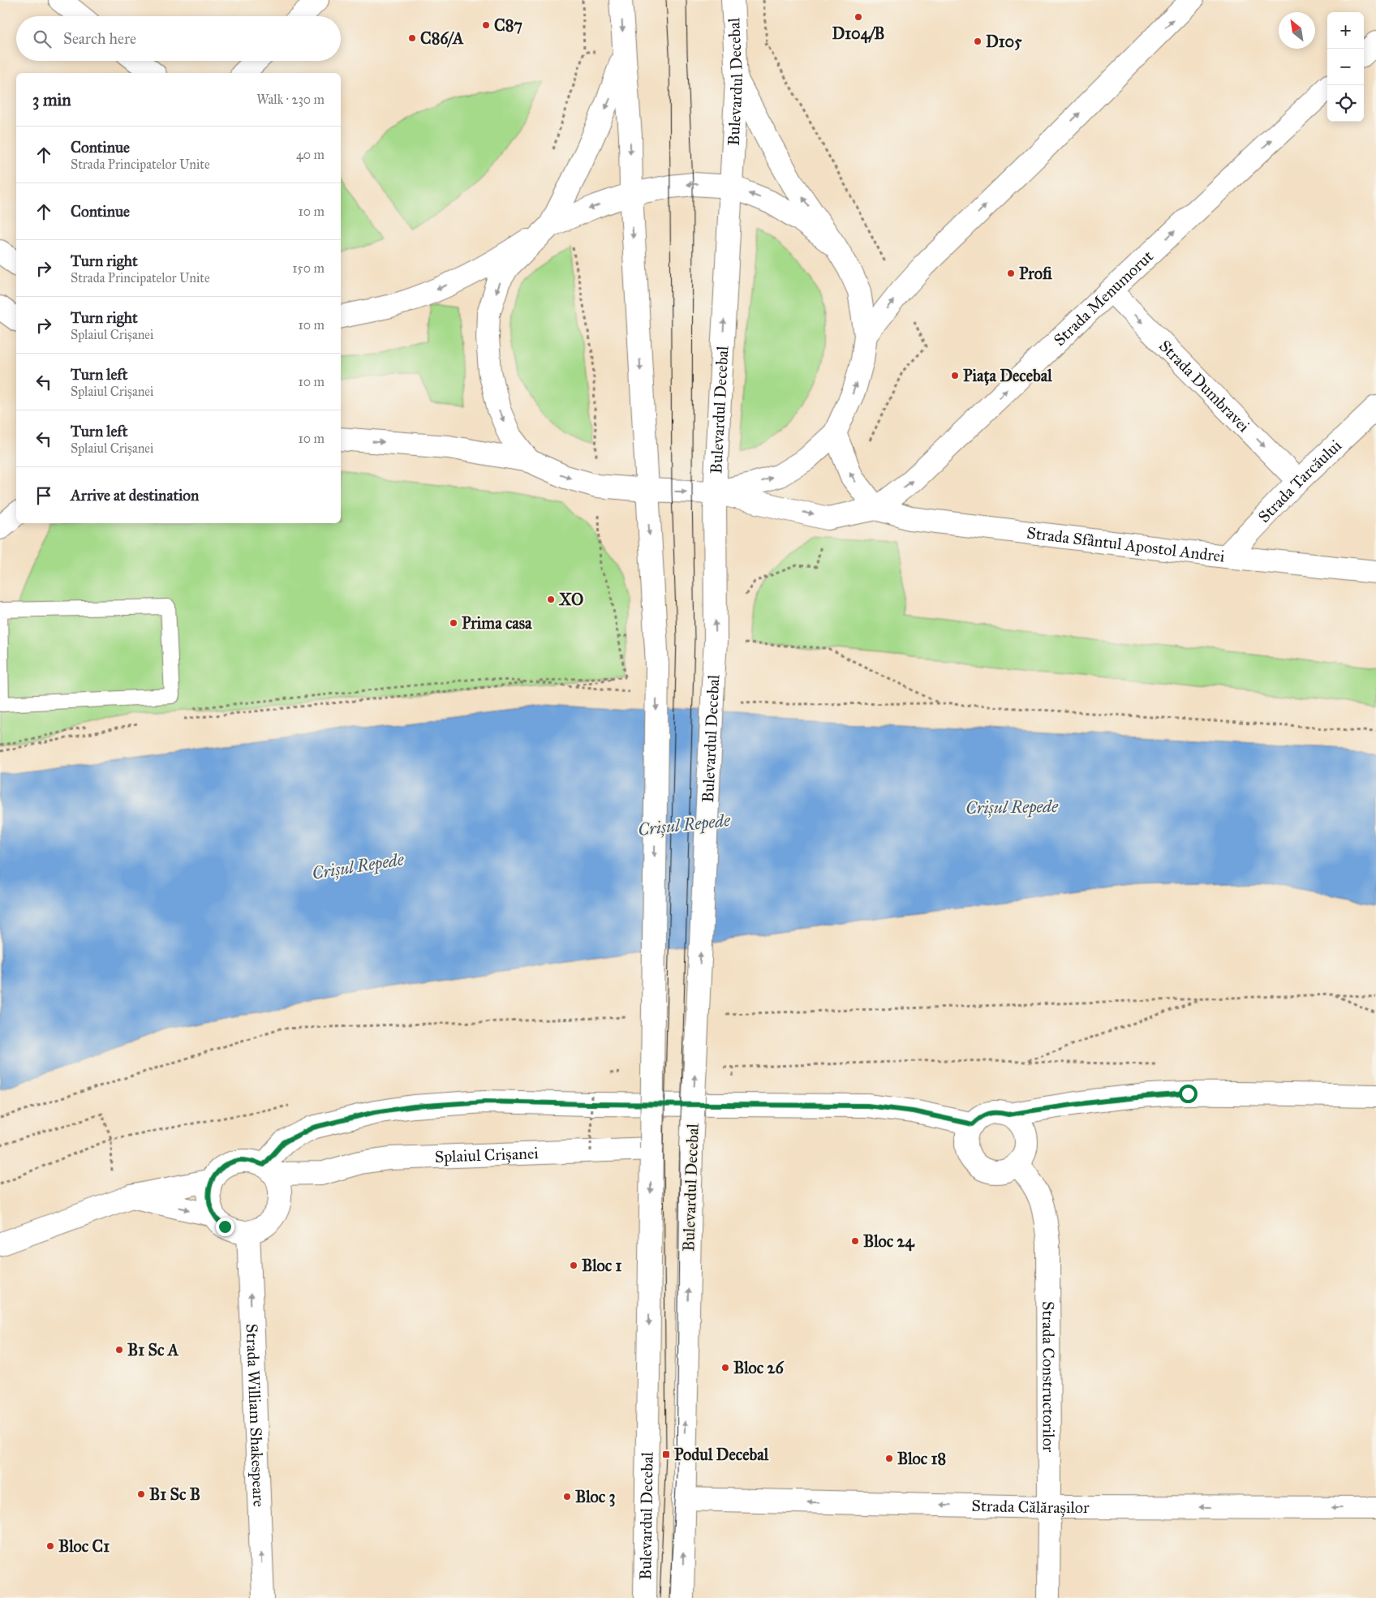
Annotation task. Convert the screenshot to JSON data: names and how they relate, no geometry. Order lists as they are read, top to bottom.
{
  "streets": {
    "street": [
      "Bulevardul Decebal",
      "Strada Menumorut",
      "Strada Dumbravei",
      "Strada Tarcăului",
      "Strada Sfântul Apostol Andrei",
      "Splaiul Crișanei",
      "Strada Constructorilor",
      "Strada William Shakespeare",
      "Strada Călărașilor"
    ]
  },
  "crossings": [
    ["Bulevardul Decebal", "Strada Sfântul Apostol Andrei"],
    ["Bulevardul Decebal", "Splaiul Crișanei"],
    ["Bulevardul Decebal", "Strada Călărașilor"],
    ["Strada Menumorut", "Strada Dumbravei"],
    ["Strada Menumorut", "Strada Sfântul Apostol Andrei"],
    ["Strada Dumbravei", "Strada Tarcăului"],
    ["Strada Tarcăului", "Strada Sfântul Apostol Andrei"],
    ["Splaiul Crișanei", "Strada William Shakespeare"],
    ["Strada Constructorilor", "Strada Călărașilor"]
  ],
  "one_way": ["Strada Dumbravei", "Strada William Shakespeare", "Strada Călărașilor"],
  "water": ["Crișul Repede"],
  "places": {
    "other": [
      "D104/B",
      "C87",
      "C86/A",
      "D105",
      "Profi",
      "Piața Decebal",
      "XO",
      "Prima casa",
      "Bloc 24",
      "Bloc 1",
      "B1 Sc A",
      "Bloc 26",
      "Bloc 18",
      "B1 Sc B",
      "Bloc 3",
      "Bloc C1"
    ],
    "transit": ["Podul Decebal"]
  },
  "north": "top left",
  "page": {
    "map_buttons": ["+", "−"],
    "search": "Search here",
    "heading": ["3 min", "Walk · 230 m"],
    "list": [
      ["Continue", "Strada Principatelor Unite", "40 m"],
      ["Continue", "10 m"],
      ["Turn right", "Strada Principatelor Unite", "150 m"],
      ["Turn right", "Splaiul Crișanei", "10 m"],
      ["Turn left", "Splaiul Crișanei", "10 m"],
      ["Turn left", "Splaiul Crișanei", "10 m"],
      "Arrive at destination"
    ]
  }
}
